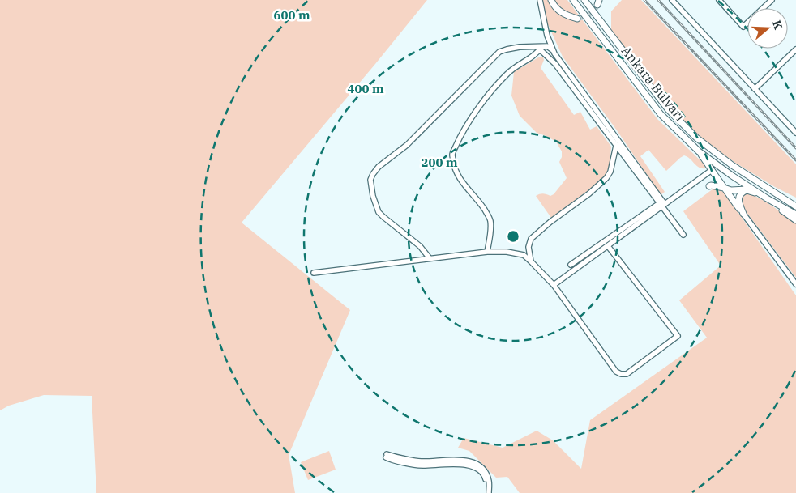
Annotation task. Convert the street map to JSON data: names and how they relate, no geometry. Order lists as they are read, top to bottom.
{
  "streets": {
    "main road": ["Ankara Bulvarı"]
  },
  "north": "right",
  "rings": ["600 m", "400 m", "200 m"]
}
